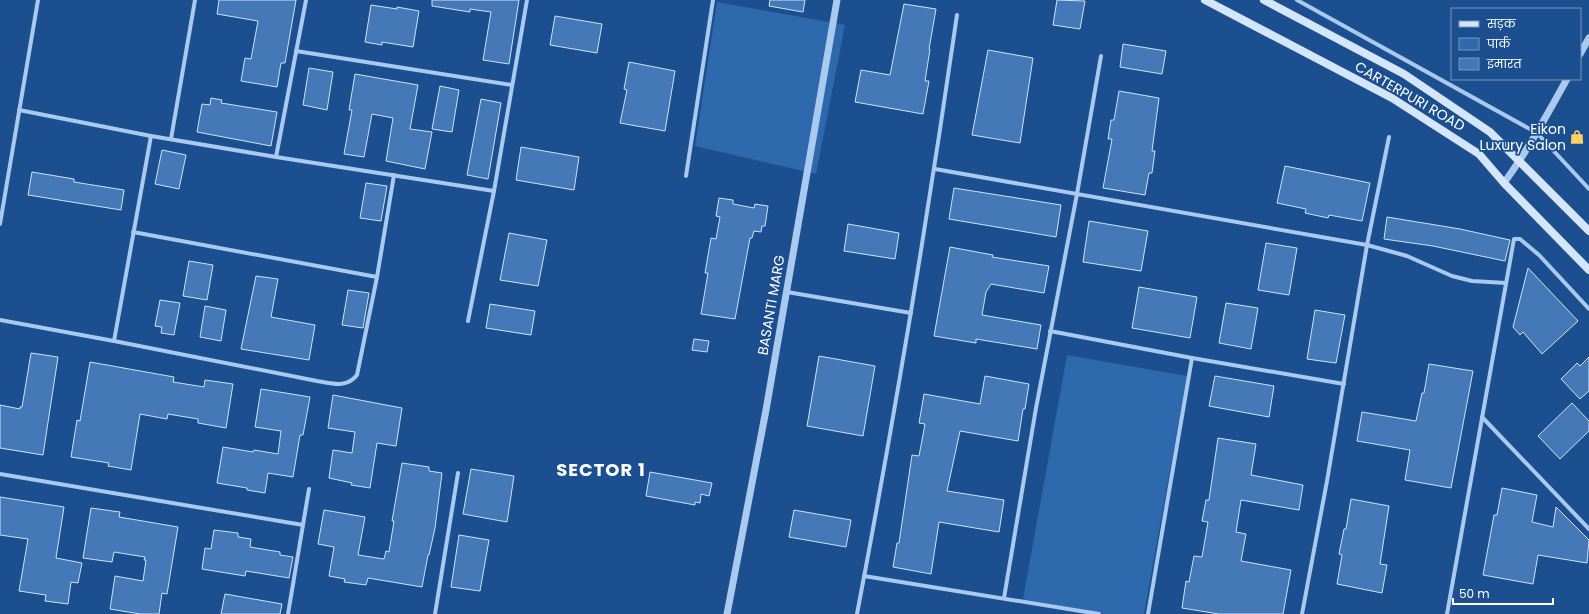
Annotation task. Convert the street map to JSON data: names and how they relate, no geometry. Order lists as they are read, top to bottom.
{
  "streets": {
    "main road": ["CARTERPURI ROAD"],
    "street": ["BASANTI MARG"]
  },
  "districts": ["SECTOR 1"],
  "places": {
    "shop": ["Eikon Luxury Salon"]
  },
  "legend": ["सड़क", "पार्क", "इमारत"],
  "scale_bar": "50 m"
}
